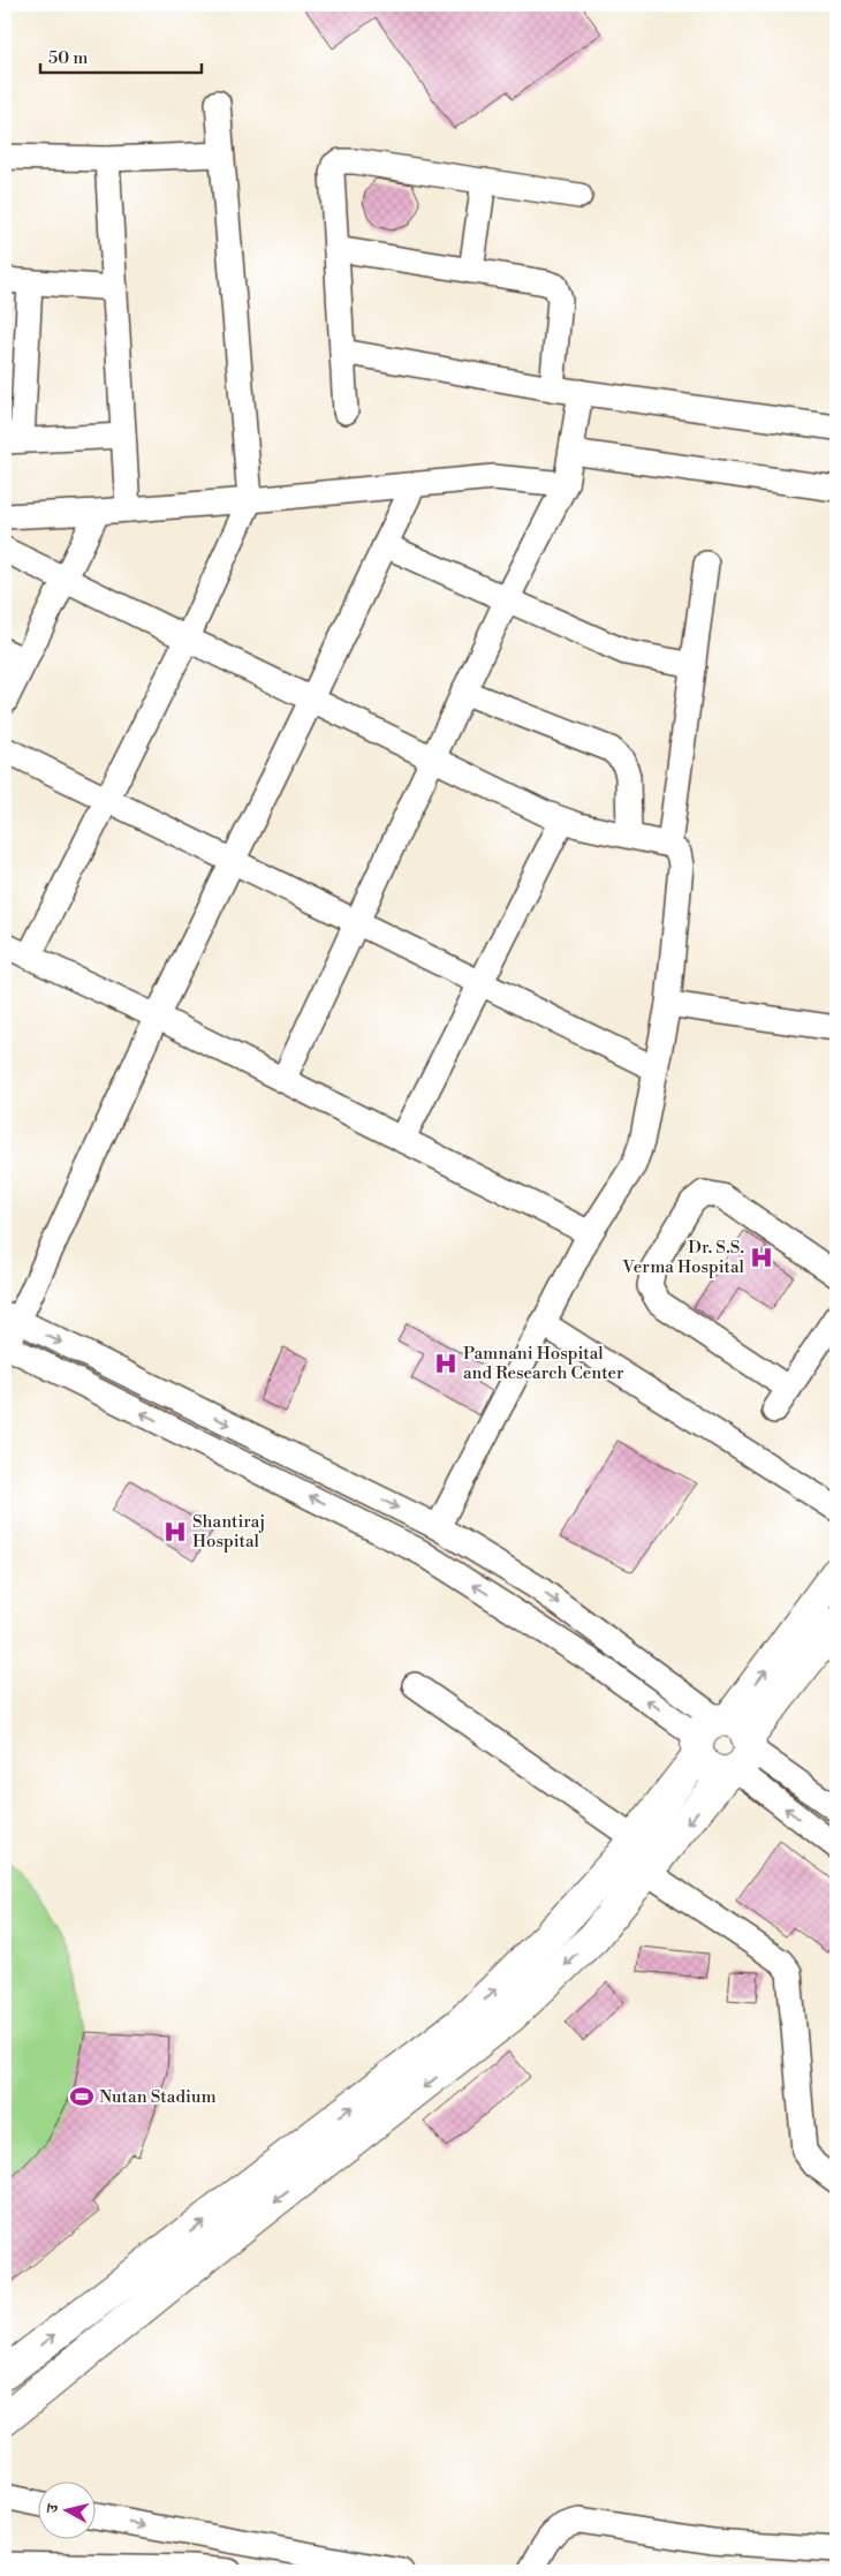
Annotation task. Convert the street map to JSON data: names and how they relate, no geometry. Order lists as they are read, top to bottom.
{
  "places": {
    "hospital": ["Dr. S.S. Verma Hospital", "Pamnani Hospital and Research Center", "Shantiraj Hospital"],
    "sports": ["Nutan Stadium"]
  },
  "scale_bar": "50 m",
  "north": "left"
}
